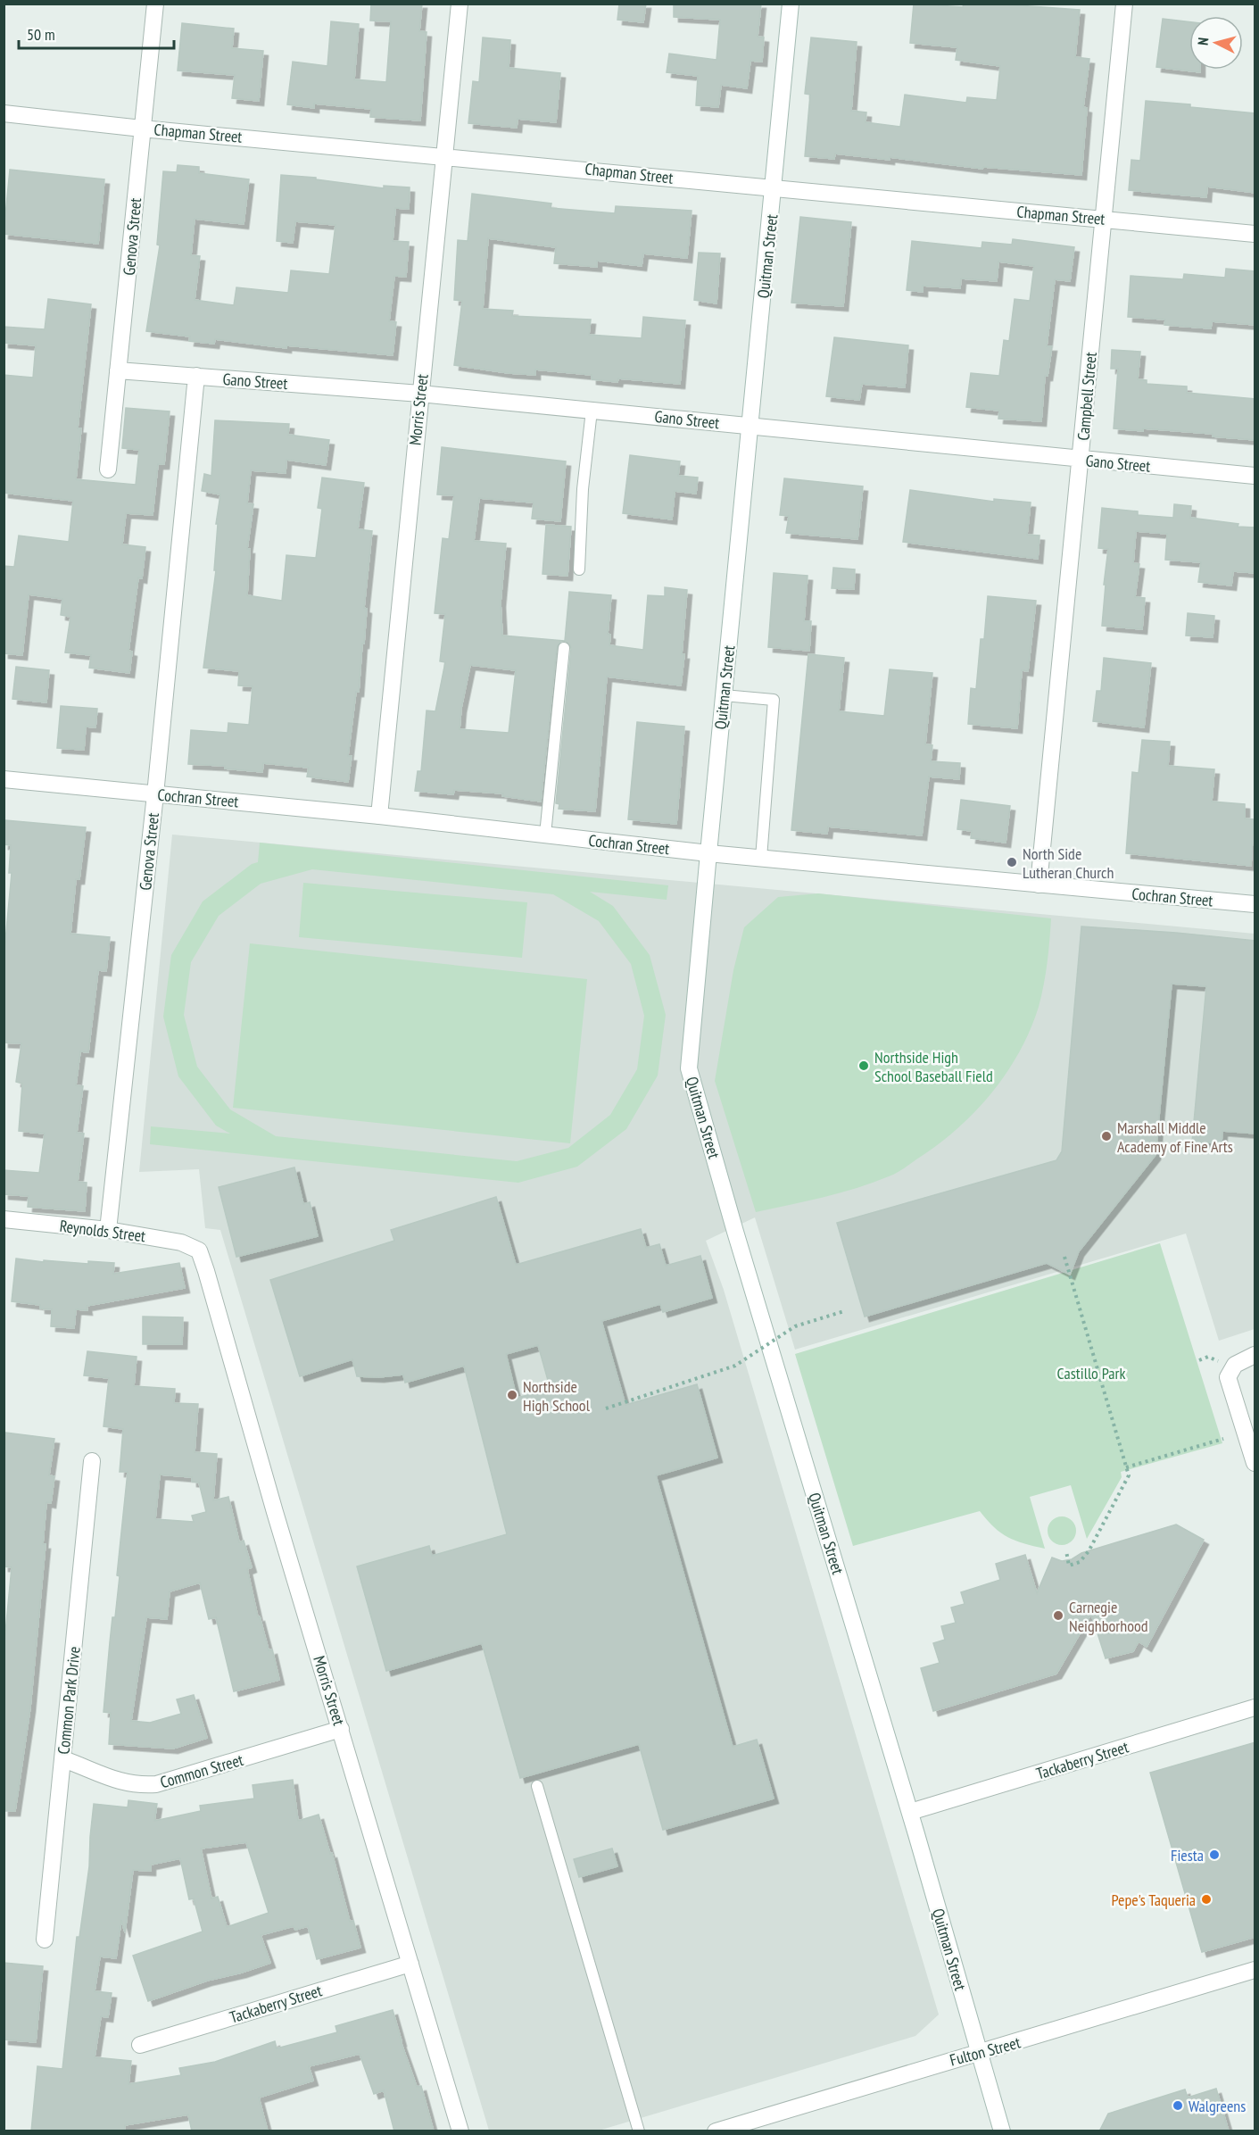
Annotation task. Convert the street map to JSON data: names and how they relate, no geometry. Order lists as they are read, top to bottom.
{
  "streets": {
    "street": [
      "Chapman Street",
      "Genova Street",
      "Quitman Street",
      "Gano Street",
      "Campbell Street",
      "Morris Street",
      "Cochran Street",
      "Reynolds Street",
      "Common Park Drive",
      "Tackaberry Street",
      "Common Street",
      "Fulton Street"
    ]
  },
  "crossings": [
    ["Chapman Street", "Genova Street"],
    ["Chapman Street", "Quitman Street"],
    ["Chapman Street", "Campbell Street"],
    ["Chapman Street", "Morris Street"],
    ["Genova Street", "Gano Street"],
    ["Genova Street", "Cochran Street"],
    ["Genova Street", "Reynolds Street"],
    ["Quitman Street", "Gano Street"],
    ["Quitman Street", "Cochran Street"],
    ["Quitman Street", "Tackaberry Street"],
    ["Quitman Street", "Fulton Street"],
    ["Gano Street", "Campbell Street"],
    ["Gano Street", "Morris Street"],
    ["Campbell Street", "Cochran Street"],
    ["Morris Street", "Cochran Street"],
    ["Morris Street", "Reynolds Street"],
    ["Morris Street", "Tackaberry Street"],
    ["Morris Street", "Common Street"],
    ["Common Park Drive", "Common Street"]
  ],
  "parks": ["Castillo Park"],
  "places": [
    "North Side Lutheran Church",
    "Northside High School Baseball Field",
    "Marshall Middle Academy of Fine Arts",
    "Northside High School",
    "Carnegie Neighborhood",
    "Fiesta",
    "Pepe's Taqueria",
    "Walgreens"
  ],
  "scale_bar": "50 m",
  "north": "left"
}
